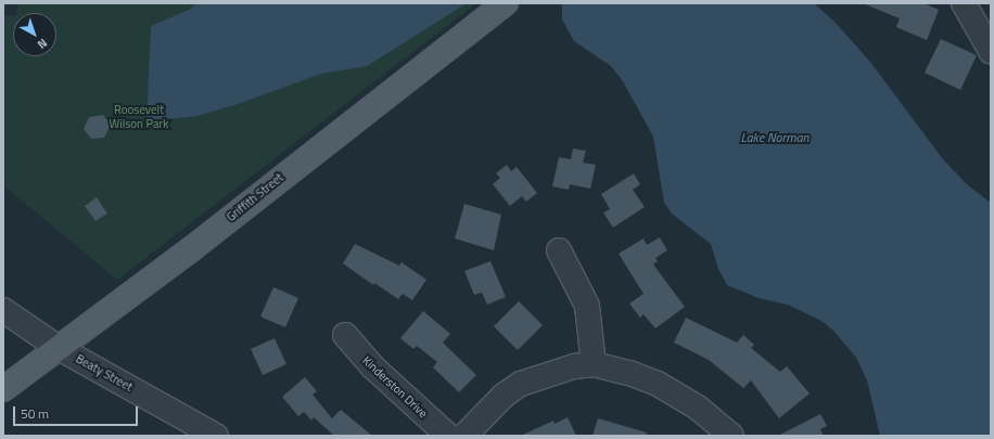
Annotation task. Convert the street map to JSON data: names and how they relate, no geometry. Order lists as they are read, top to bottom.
{
  "streets": {
    "main road": ["Griffith Street"],
    "street": ["Beaty Street", "Kinderston Drive"]
  },
  "crossings": [
    ["Griffith Street", "Beaty Street"]
  ],
  "water": ["Lake Norman"],
  "parks": ["Roosevelt Wilson Park"],
  "scale_bar": "50 m",
  "north": "bottom right"
}
